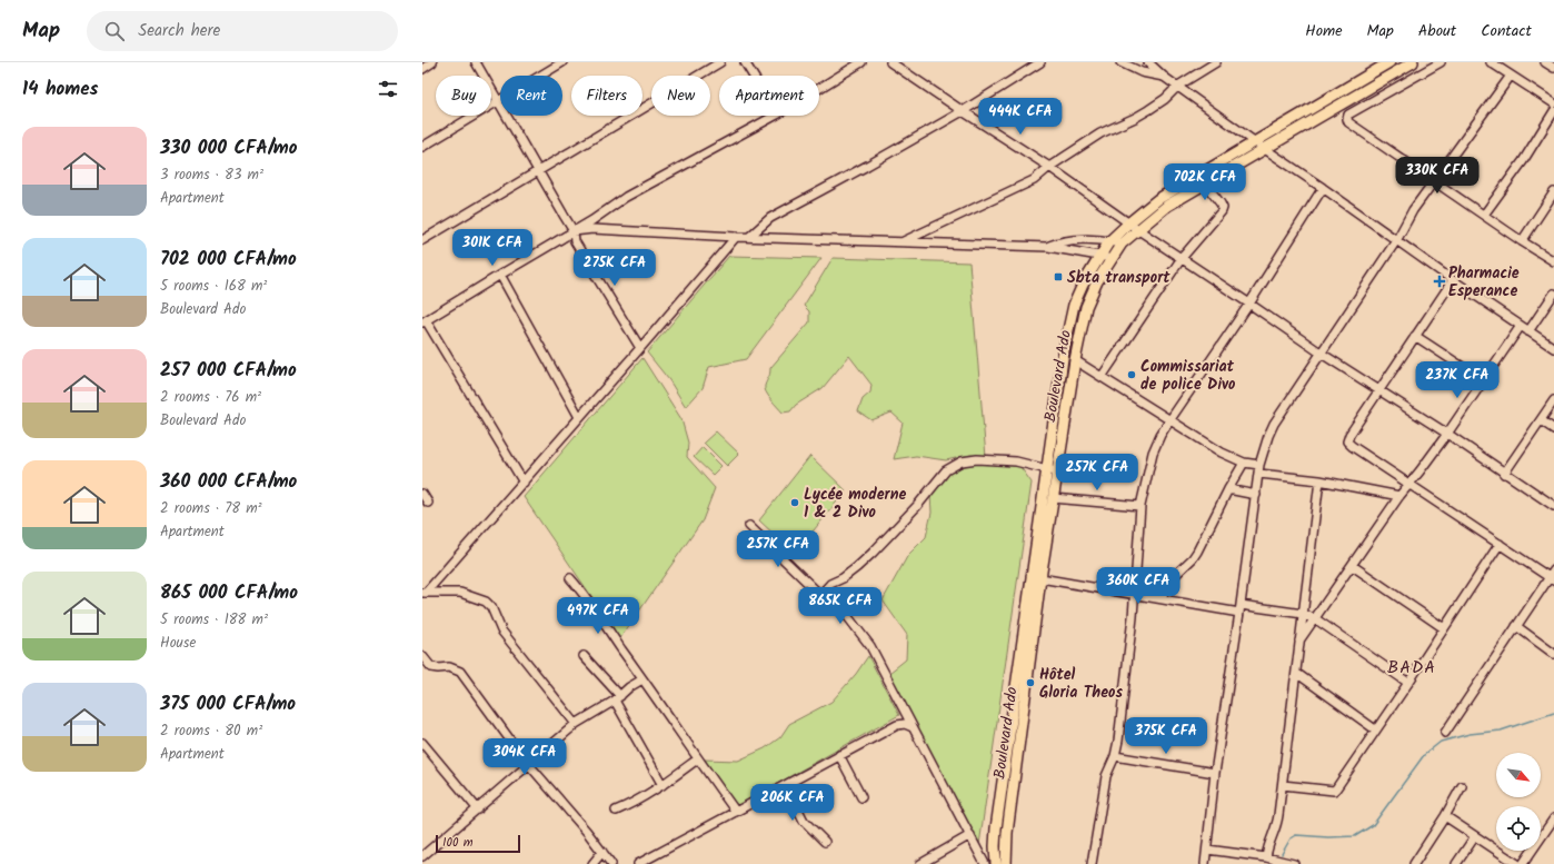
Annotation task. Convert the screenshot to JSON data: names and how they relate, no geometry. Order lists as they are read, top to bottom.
{
  "streets": {
    "main road": ["Boulevard Ado"]
  },
  "districts": ["BADA"],
  "places": {
    "transit": ["Sbta transport"],
    "health": ["Pharmacie Esperance"],
    "other": ["Commissariat de police Divo", "Lycée moderne 1 & 2 Divo", "Hôtel Gloria Theos"]
  },
  "scale_bar": "100 m",
  "north": "bottom right",
  "page": {
    "header": "Map",
    "search": "Search here",
    "nav": [
      "Home",
      "Map",
      "About",
      "Contact"
    ],
    "heading": "14 homes",
    "chip": [
      "Buy",
      "Rent",
      "Filters",
      "New",
      "Apartment"
    ],
    "price": [
      "444K CFA",
      "330K CFA",
      "702K CFA",
      "301K CFA",
      "275K CFA",
      "237K CFA",
      "257K CFA",
      "257K CFA",
      "360K CFA",
      "865K CFA",
      "497K CFA",
      "375K CFA",
      "304K CFA",
      "206K CFA"
    ],
    "list": [
      {
        "name": "330 000 CFA/mo",
        "note": "3 rooms · 83 m² · Apartment"
      },
      {
        "name": "702 000 CFA/mo",
        "note": "5 rooms · 168 m² · Boulevard Ado"
      },
      {
        "name": "257 000 CFA/mo",
        "note": "2 rooms · 76 m² · Boulevard Ado"
      },
      {
        "name": "360 000 CFA/mo",
        "note": "2 rooms · 78 m² · Apartment"
      },
      {
        "name": "865 000 CFA/mo",
        "note": "5 rooms · 188 m² · House"
      },
      {
        "name": "375 000 CFA/mo",
        "note": "2 rooms · 80 m² · Apartment"
      }
    ],
    "scale": "100 m"
  }
}
